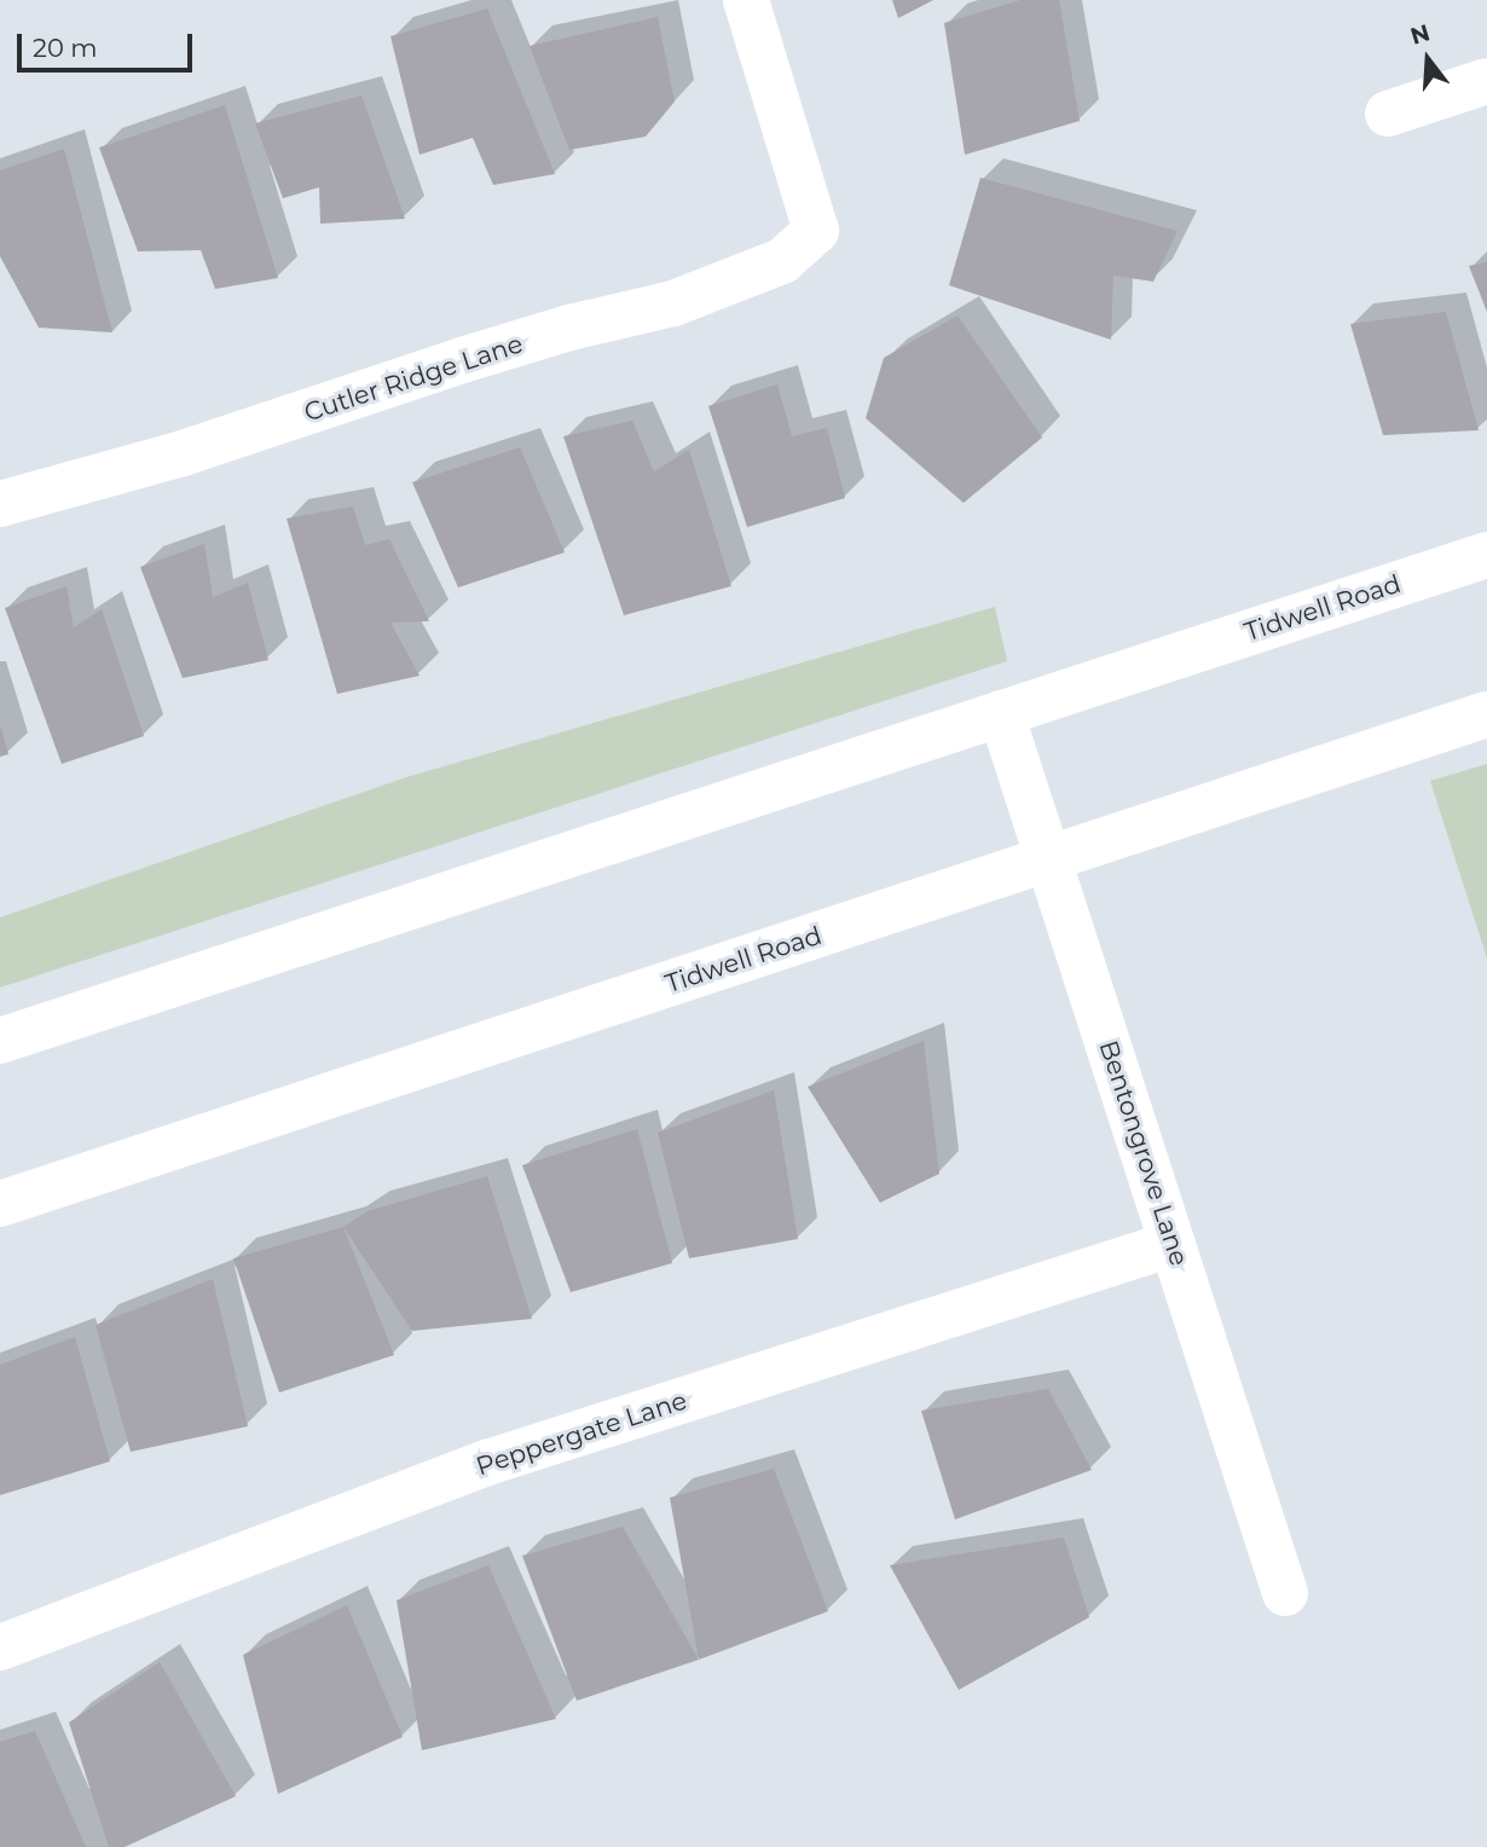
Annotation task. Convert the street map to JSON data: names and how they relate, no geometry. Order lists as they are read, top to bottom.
{
  "streets": {
    "street": [
      "Cutler Ridge Lane",
      "Tidwell Road",
      "Bentongrove Lane",
      "Peppergate Lane"
    ]
  },
  "crossings": [
    ["Tidwell Road", "Bentongrove Lane"],
    ["Bentongrove Lane", "Peppergate Lane"]
  ],
  "scale_bar": "20 m",
  "north": "top"
}
